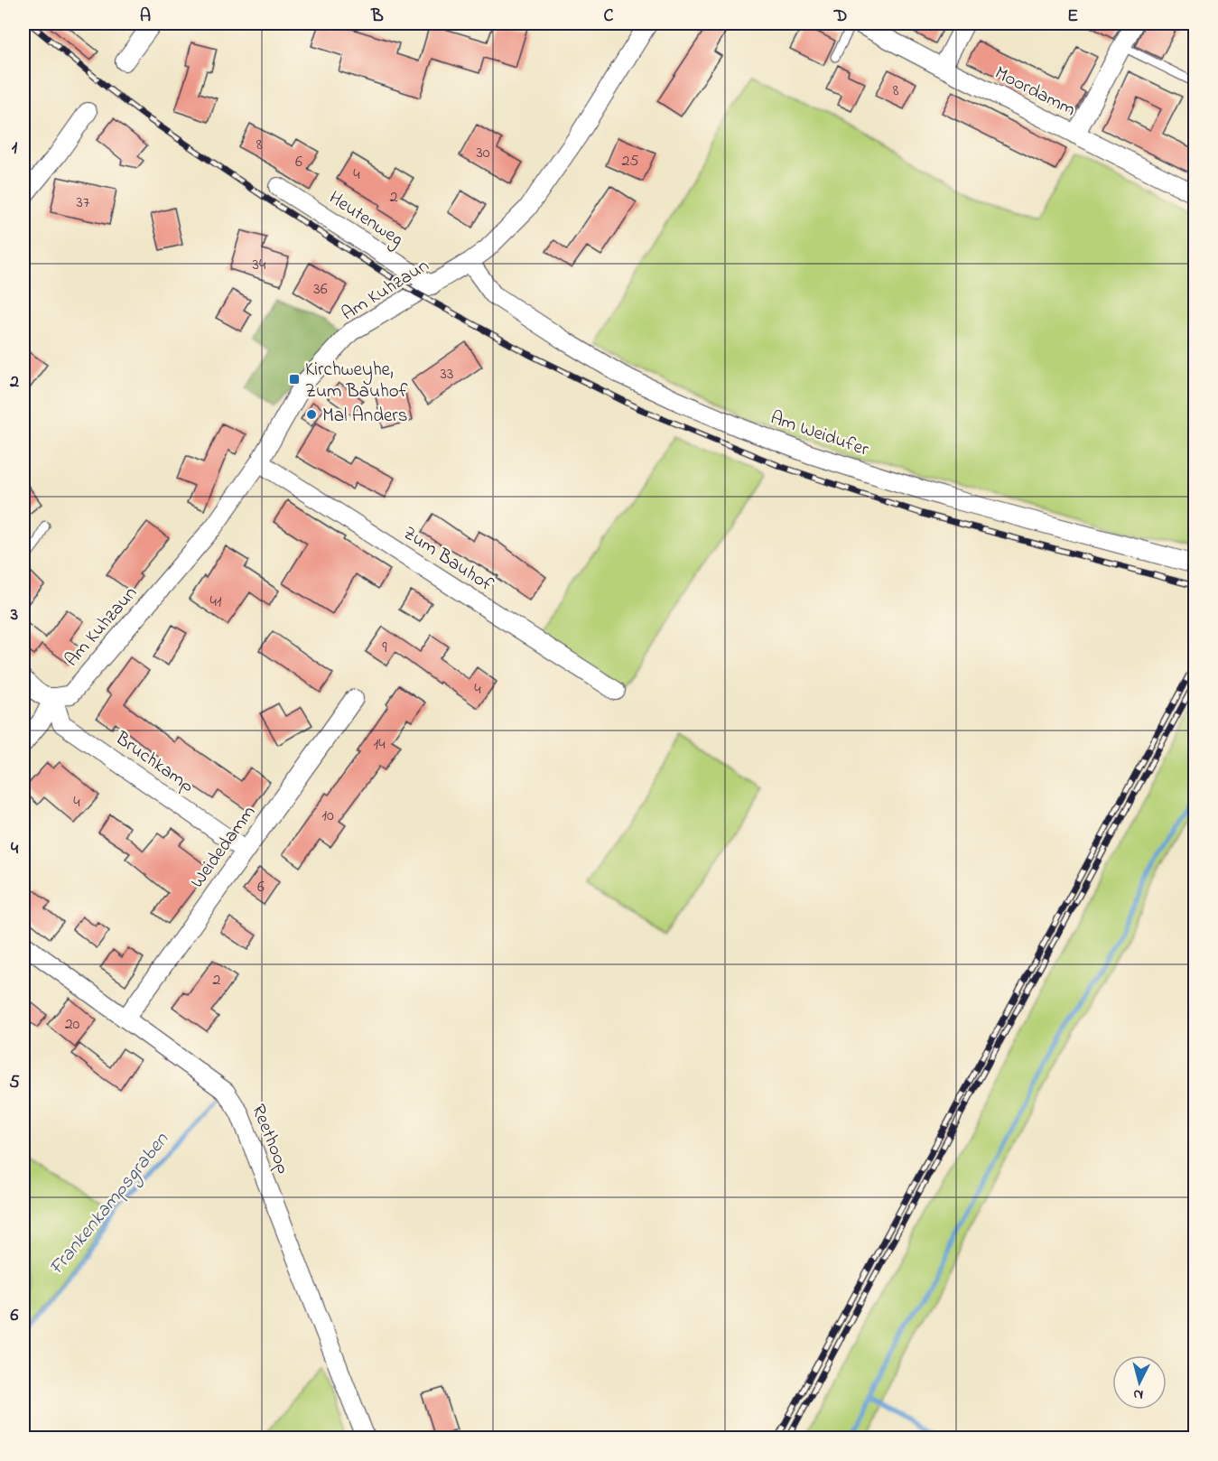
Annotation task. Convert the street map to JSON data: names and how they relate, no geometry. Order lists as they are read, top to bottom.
{
  "streets": {
    "street": [
      "Moordamm",
      "Heutenweg",
      "Am Kuhzaun",
      "Am Weidufer",
      "Zum Bauhof",
      "Bruchkamp",
      "Weidedamm",
      "Reethoop"
    ]
  },
  "crossings": [
    ["Heutenweg", "Am Kuhzaun"],
    ["Am Kuhzaun", "Am Weidufer"],
    ["Am Kuhzaun", "Zum Bauhof"],
    ["Am Kuhzaun", "Bruchkamp"],
    ["Bruchkamp", "Weidedamm"],
    ["Weidedamm", "Reethoop"]
  ],
  "water": ["Frankenkampsgraben"],
  "places": {
    "transit": ["Kirchweyhe, Zum Bauhof"],
    "other": ["Mal Anders"]
  },
  "house_numbers": [
    "8",
    "8",
    "30",
    "25",
    "6",
    "4",
    "2",
    "37",
    "34",
    "36",
    "33",
    "41",
    "9",
    "4",
    "14",
    "4",
    "10",
    "6",
    "2",
    "20"
  ],
  "north": "bottom",
  "grid": {
    "columns": [
      "A",
      "B",
      "C",
      "D",
      "E"
    ],
    "rows": [
      "1",
      "2",
      "3",
      "4",
      "5",
      "6"
    ]
  }
}
